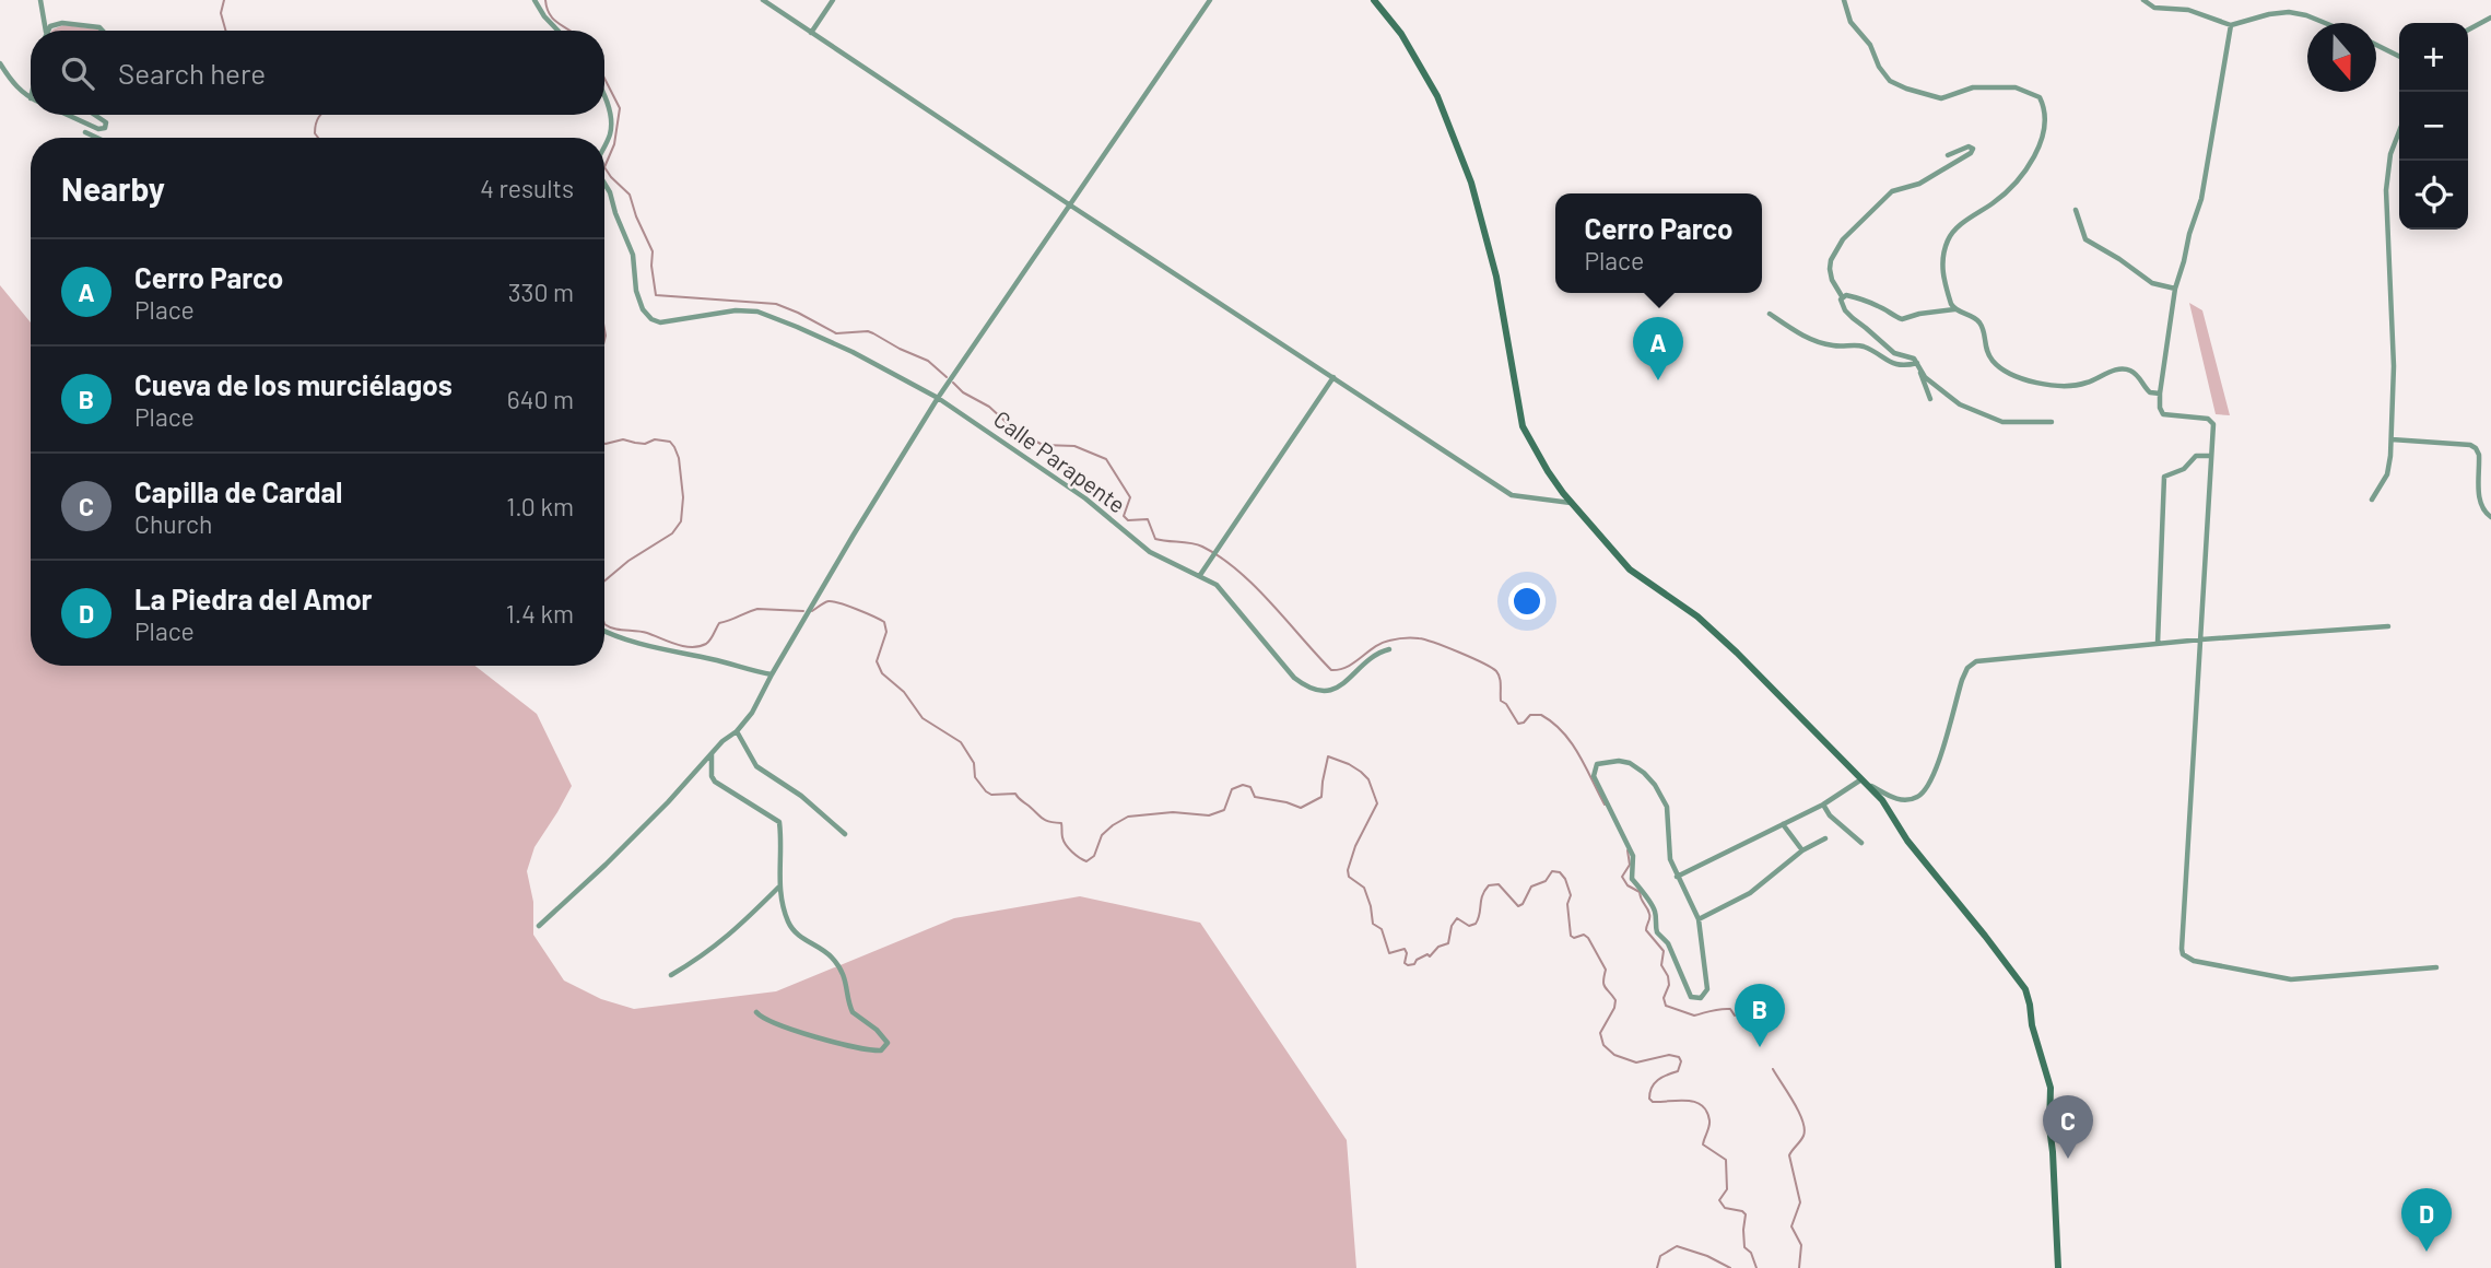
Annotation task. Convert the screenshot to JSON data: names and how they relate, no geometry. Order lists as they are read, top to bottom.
{
  "streets": {
    "street": ["Calle Parapente"]
  },
  "north": "bottom",
  "page": {
    "map_buttons": ["+", "−"],
    "search": "Search here",
    "heading": ["Nearby", "4 results"],
    "popup": ["Cerro Parco", "Place"],
    "list": [
      {
        "mark": "A",
        "name": "Cerro Parco",
        "note": "Place",
        "value": "330 m"
      },
      {
        "mark": "B",
        "name": "Cueva de los murciélagos",
        "note": "Place",
        "value": "640 m"
      },
      {
        "mark": "C",
        "name": "Capilla de Cardal",
        "note": "Church",
        "value": "1.0 km"
      },
      {
        "mark": "D",
        "name": "La Piedra del Amor",
        "note": "Place",
        "value": "1.4 km"
      }
    ],
    "pins": [
      "A",
      "B",
      "C",
      "D"
    ]
  }
}
